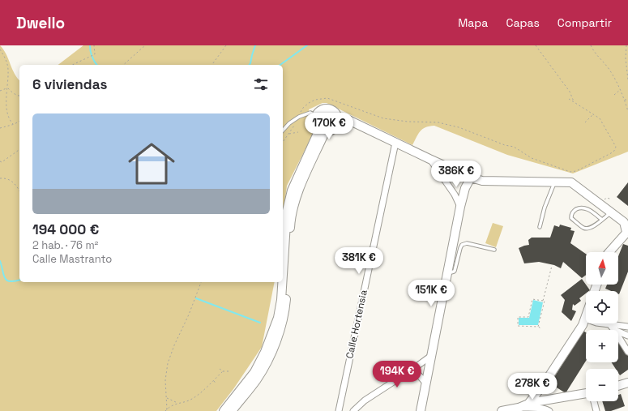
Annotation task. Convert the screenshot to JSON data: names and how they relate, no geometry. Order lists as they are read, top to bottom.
{
  "streets": {
    "street": ["Calle Hortensia"]
  },
  "north": "top",
  "page": {
    "header": "Dwello",
    "nav": ["Mapa", "Capas", "Compartir"],
    "heading": "6 viviendas",
    "list": [
      {
        "name": "194 000 €",
        "note": "2 hab. · 76 m² · Calle Mastranto"
      }
    ],
    "price": [
      "170K €",
      "386K €",
      "381K €",
      "151K €",
      "194K €",
      "278K €"
    ],
    "map_buttons": ["+", "−"]
  }
}
